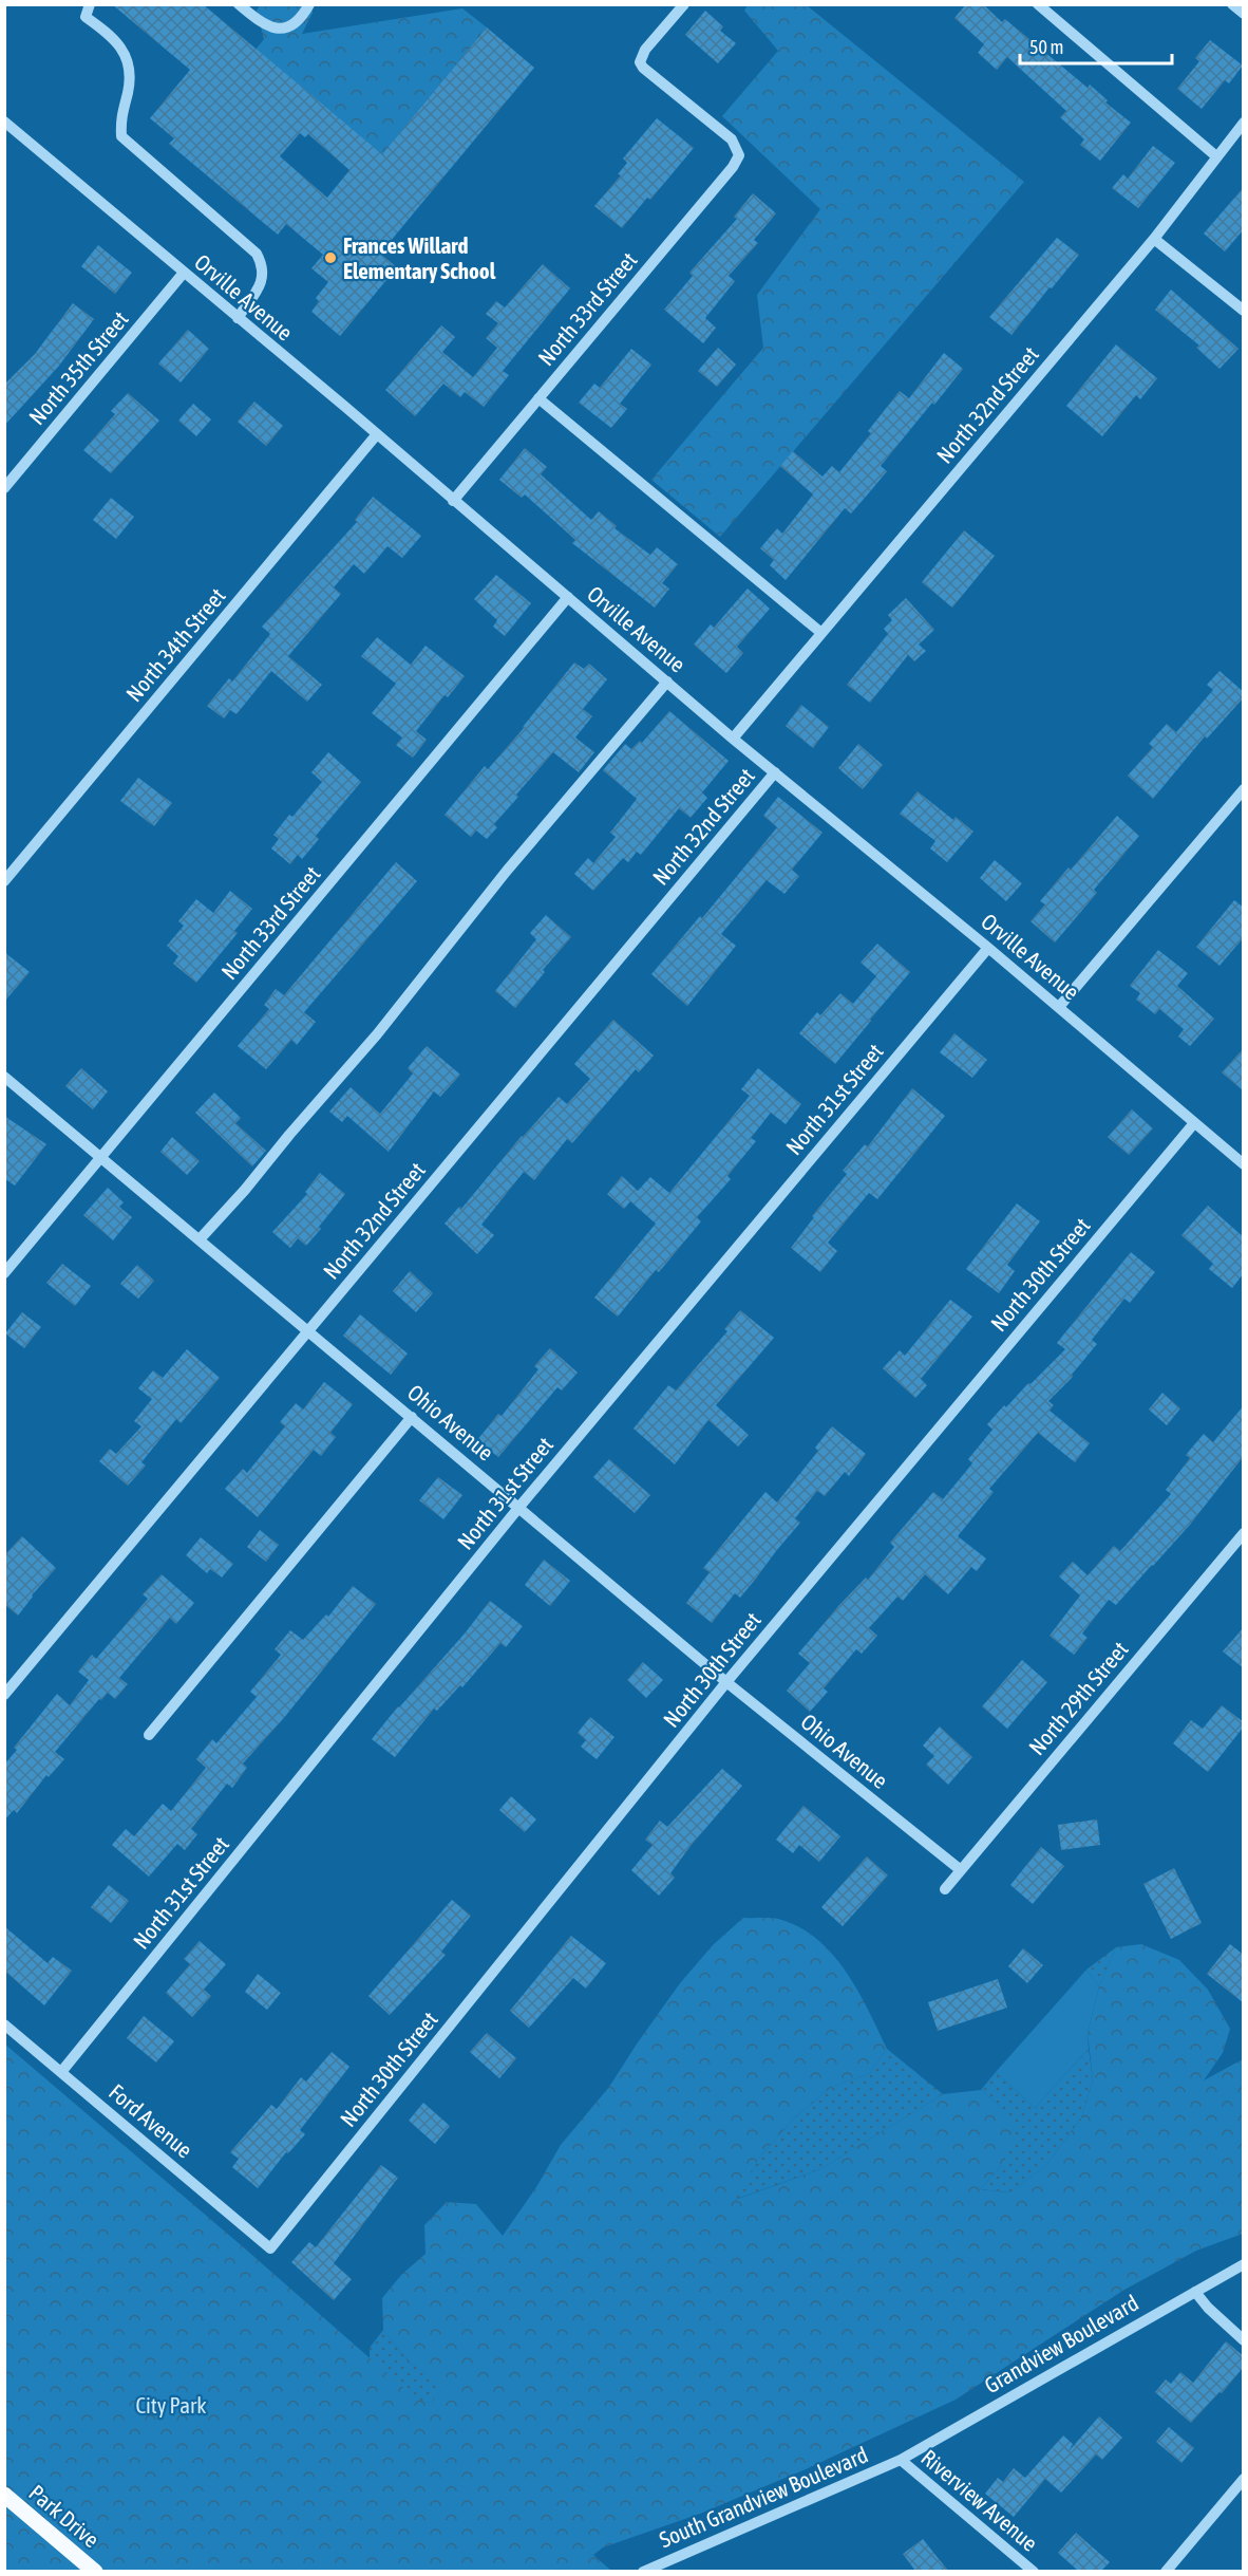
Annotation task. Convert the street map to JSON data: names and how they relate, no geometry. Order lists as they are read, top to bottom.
{
  "streets": {
    "main road": ["Park Drive"],
    "street": [
      "Orville Avenue",
      "North 33rd Street",
      "North 35th Street",
      "North 32nd Street",
      "North 34th Street",
      "North 31st Street",
      "North 30th Street",
      "Ohio Avenue",
      "North 29th Street",
      "Ford Avenue",
      "Grandview Boulevard",
      "South Grandview Boulevard",
      "Riverview Avenue"
    ]
  },
  "crossings": [
    ["Orville Avenue", "North 33rd Street"],
    ["Orville Avenue", "North 35th Street"],
    ["Orville Avenue", "North 32nd Street"],
    ["Orville Avenue", "North 34th Street"],
    ["Orville Avenue", "North 31st Street"],
    ["Orville Avenue", "North 30th Street"],
    ["North 33rd Street", "Ohio Avenue"],
    ["North 32nd Street", "Ohio Avenue"],
    ["North 31st Street", "Ohio Avenue"],
    ["North 31st Street", "Ford Avenue"],
    ["North 30th Street", "Ohio Avenue"],
    ["North 30th Street", "Ford Avenue"],
    ["Ohio Avenue", "North 29th Street"],
    ["Grandview Boulevard", "South Grandview Boulevard"],
    ["Grandview Boulevard", "Riverview Avenue"],
    ["South Grandview Boulevard", "Riverview Avenue"]
  ],
  "parks": ["City Park"],
  "places": ["Frances Willard Elementary School"],
  "scale_bar": "50 m"
}
